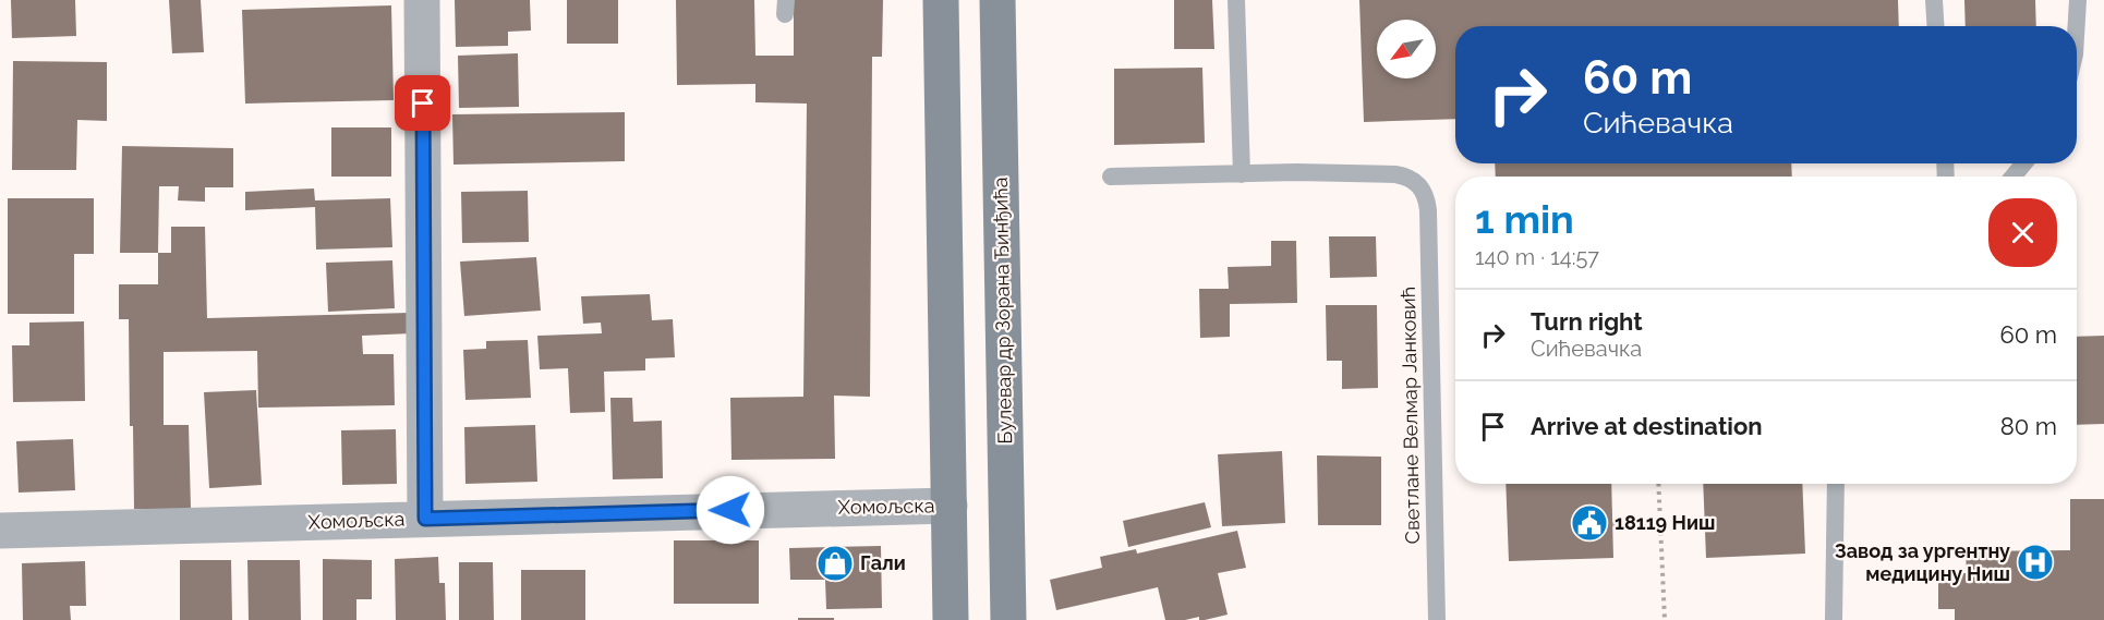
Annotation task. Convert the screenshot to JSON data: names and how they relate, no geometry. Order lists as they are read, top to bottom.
{
  "streets": {
    "main road": ["Булевар др Зорана Ђинђића"],
    "street": ["Хомољска"],
    "lane": ["Светлане Велмар Јанковић"]
  },
  "places": {
    "public building": ["18119 Ниш"],
    "hospital": ["Завод за ургентну медицину Ниш"],
    "shop": ["Гали"]
  },
  "north": "bottom left",
  "page": {
    "turn": ["60 m", "Сићевачка"],
    "heading": ["1 min", "140 m · 14:57"],
    "list": [
      {
        "name": "Turn right",
        "note": "Сићевачка",
        "value": "60 m"
      },
      {
        "name": "Arrive at destination",
        "value": "80 m"
      }
    ]
  }
}
